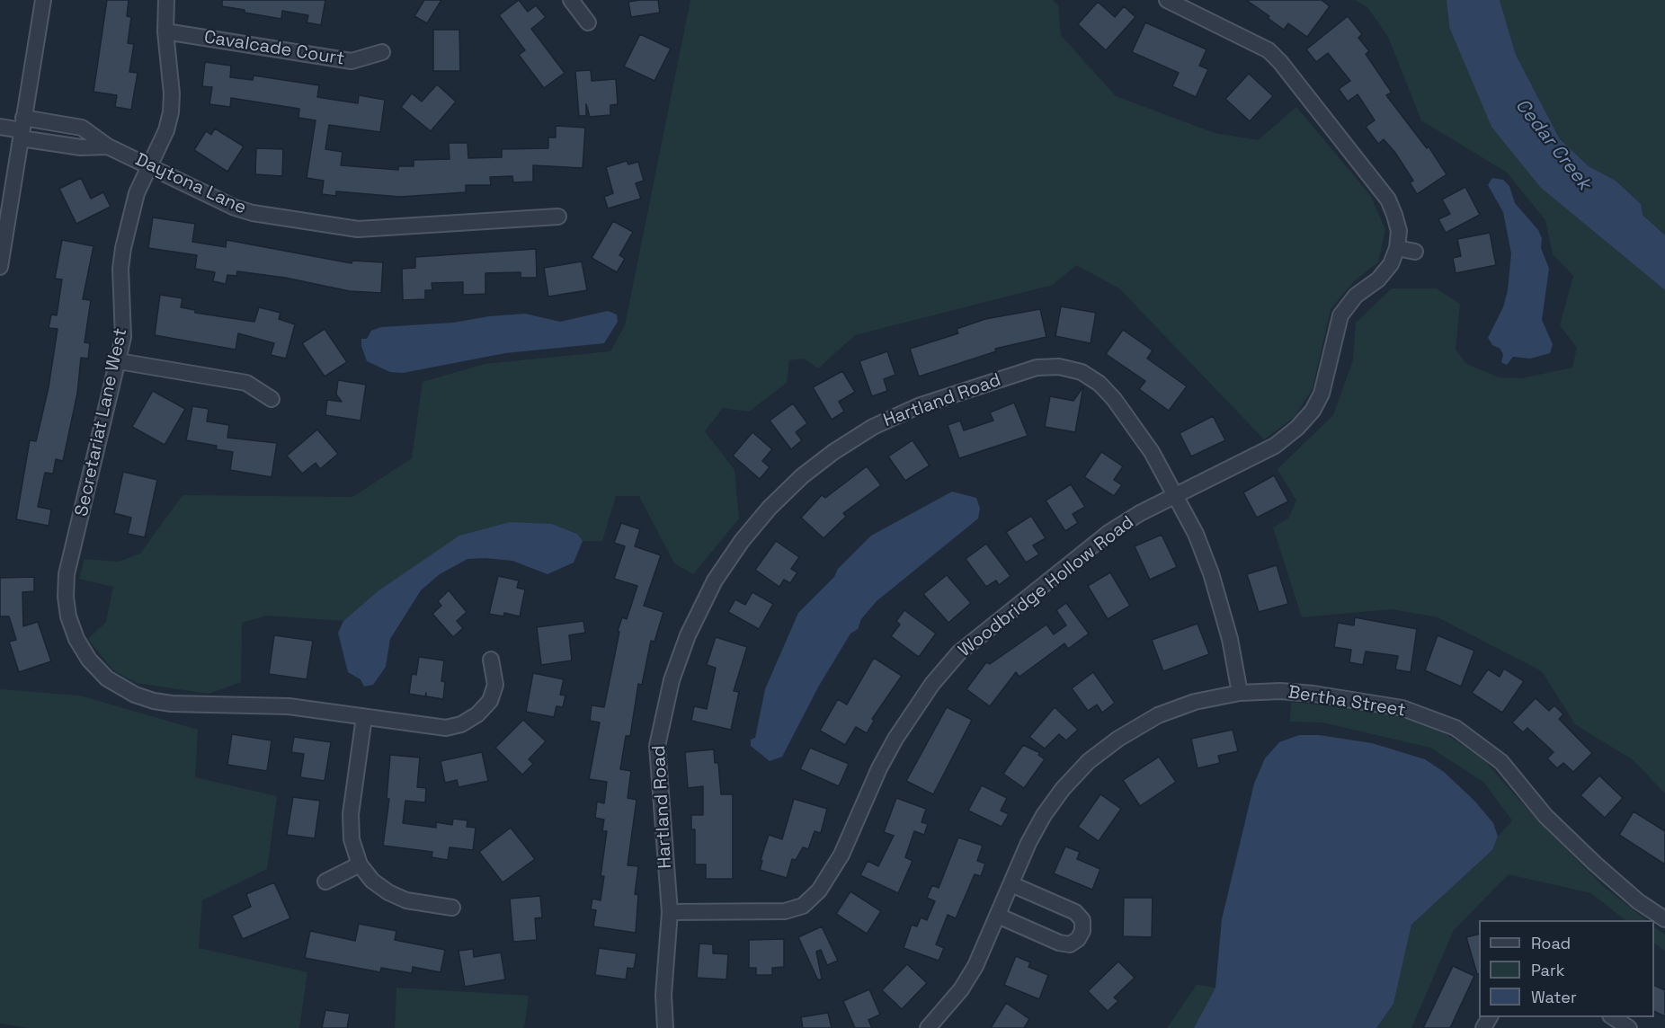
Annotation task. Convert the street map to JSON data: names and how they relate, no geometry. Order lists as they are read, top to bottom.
{
  "streets": {
    "street": [
      "Cavalcade Court",
      "Daytona Lane",
      "Hartland Road",
      "Secretariat Lane West",
      "Woodbridge Hollow Road",
      "Bertha Street"
    ]
  },
  "crossings": [
    ["Cavalcade Court", "Secretariat Lane West"],
    ["Daytona Lane", "Secretariat Lane West"],
    ["Hartland Road", "Woodbridge Hollow Road"],
    ["Hartland Road", "Bertha Street"]
  ],
  "water": ["Cedar Creek"],
  "legend": ["Road", "Park", "Water"]
}
